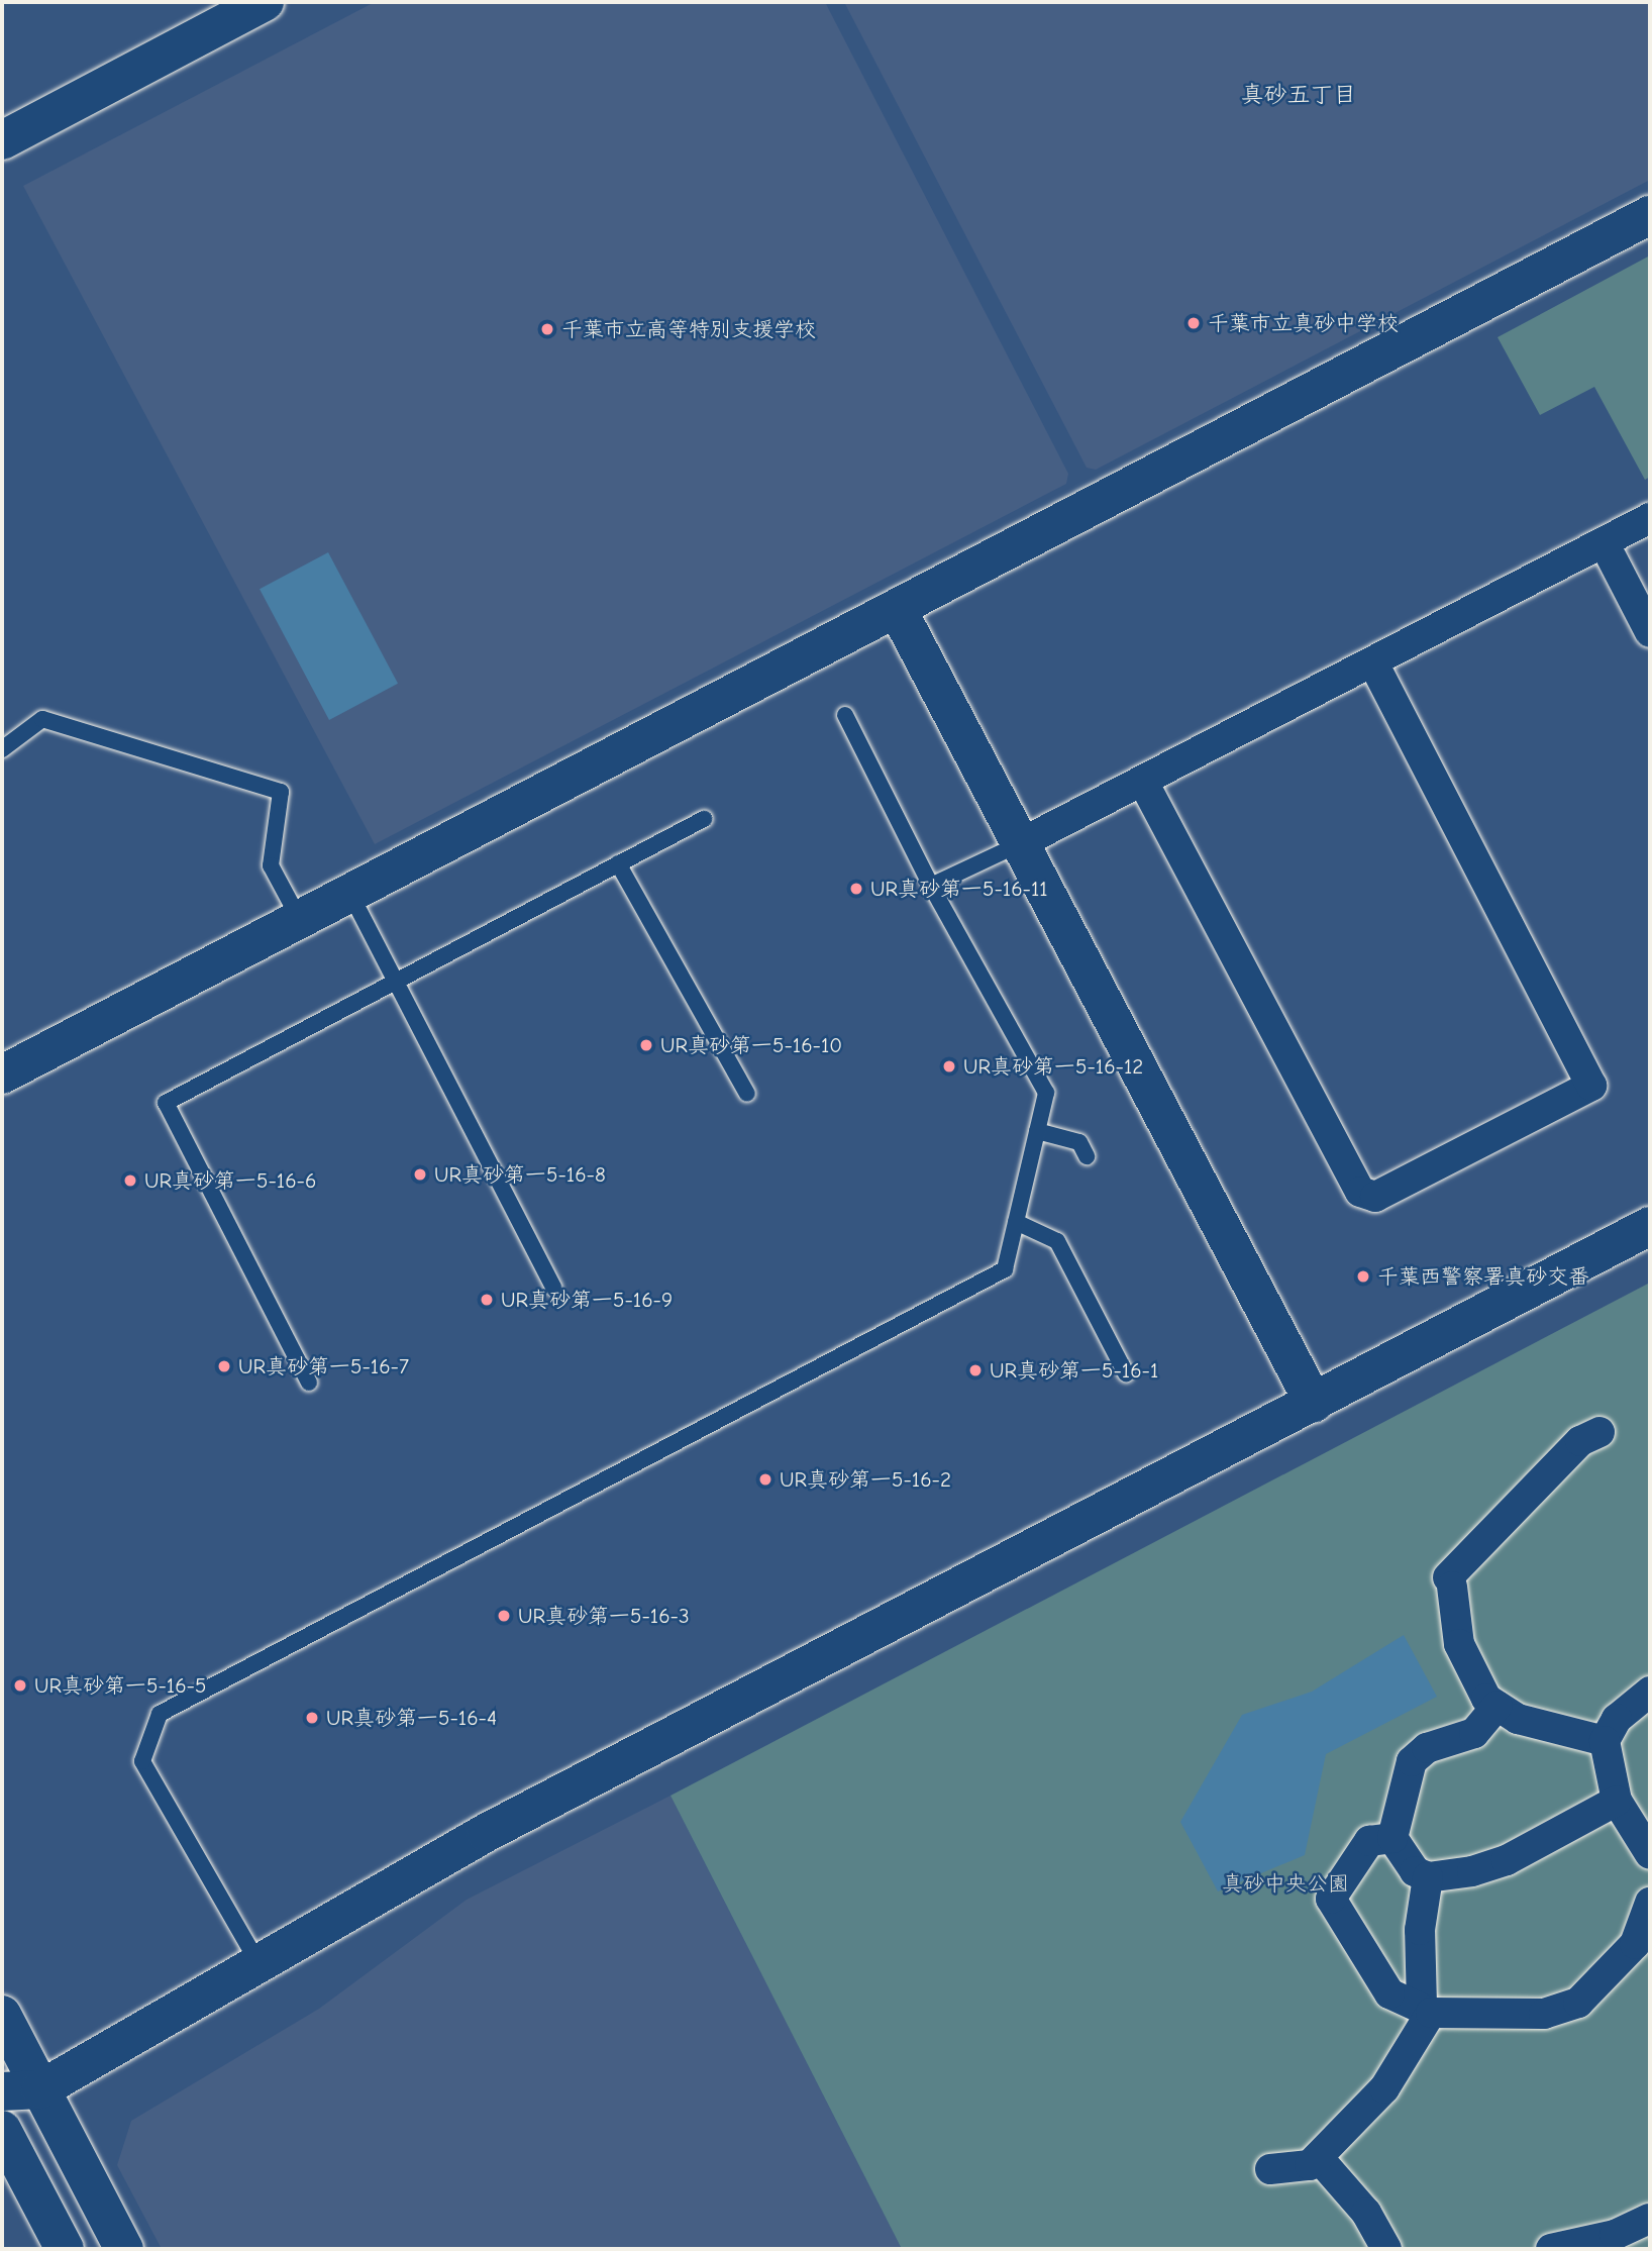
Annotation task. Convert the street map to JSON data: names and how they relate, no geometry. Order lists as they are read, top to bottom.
{
  "districts": ["真砂五丁目"],
  "parks": ["真砂中央公園"],
  "places": [
    "千葉市立真砂中学校",
    "千葉市立高等特別支援学校",
    "UR真砂第一5-16-11",
    "UR真砂第一5-16-10",
    "UR真砂第一5-16-12",
    "UR真砂第一5-16-8",
    "UR真砂第一5-16-6",
    "千葉西警察署真砂交番",
    "UR真砂第一5-16-9",
    "UR真砂第一5-16-7",
    "UR真砂第一5-16-1",
    "UR真砂第一5-16-2",
    "UR真砂第一5-16-3",
    "UR真砂第一5-16-5",
    "UR真砂第一5-16-4"
  ]
}
